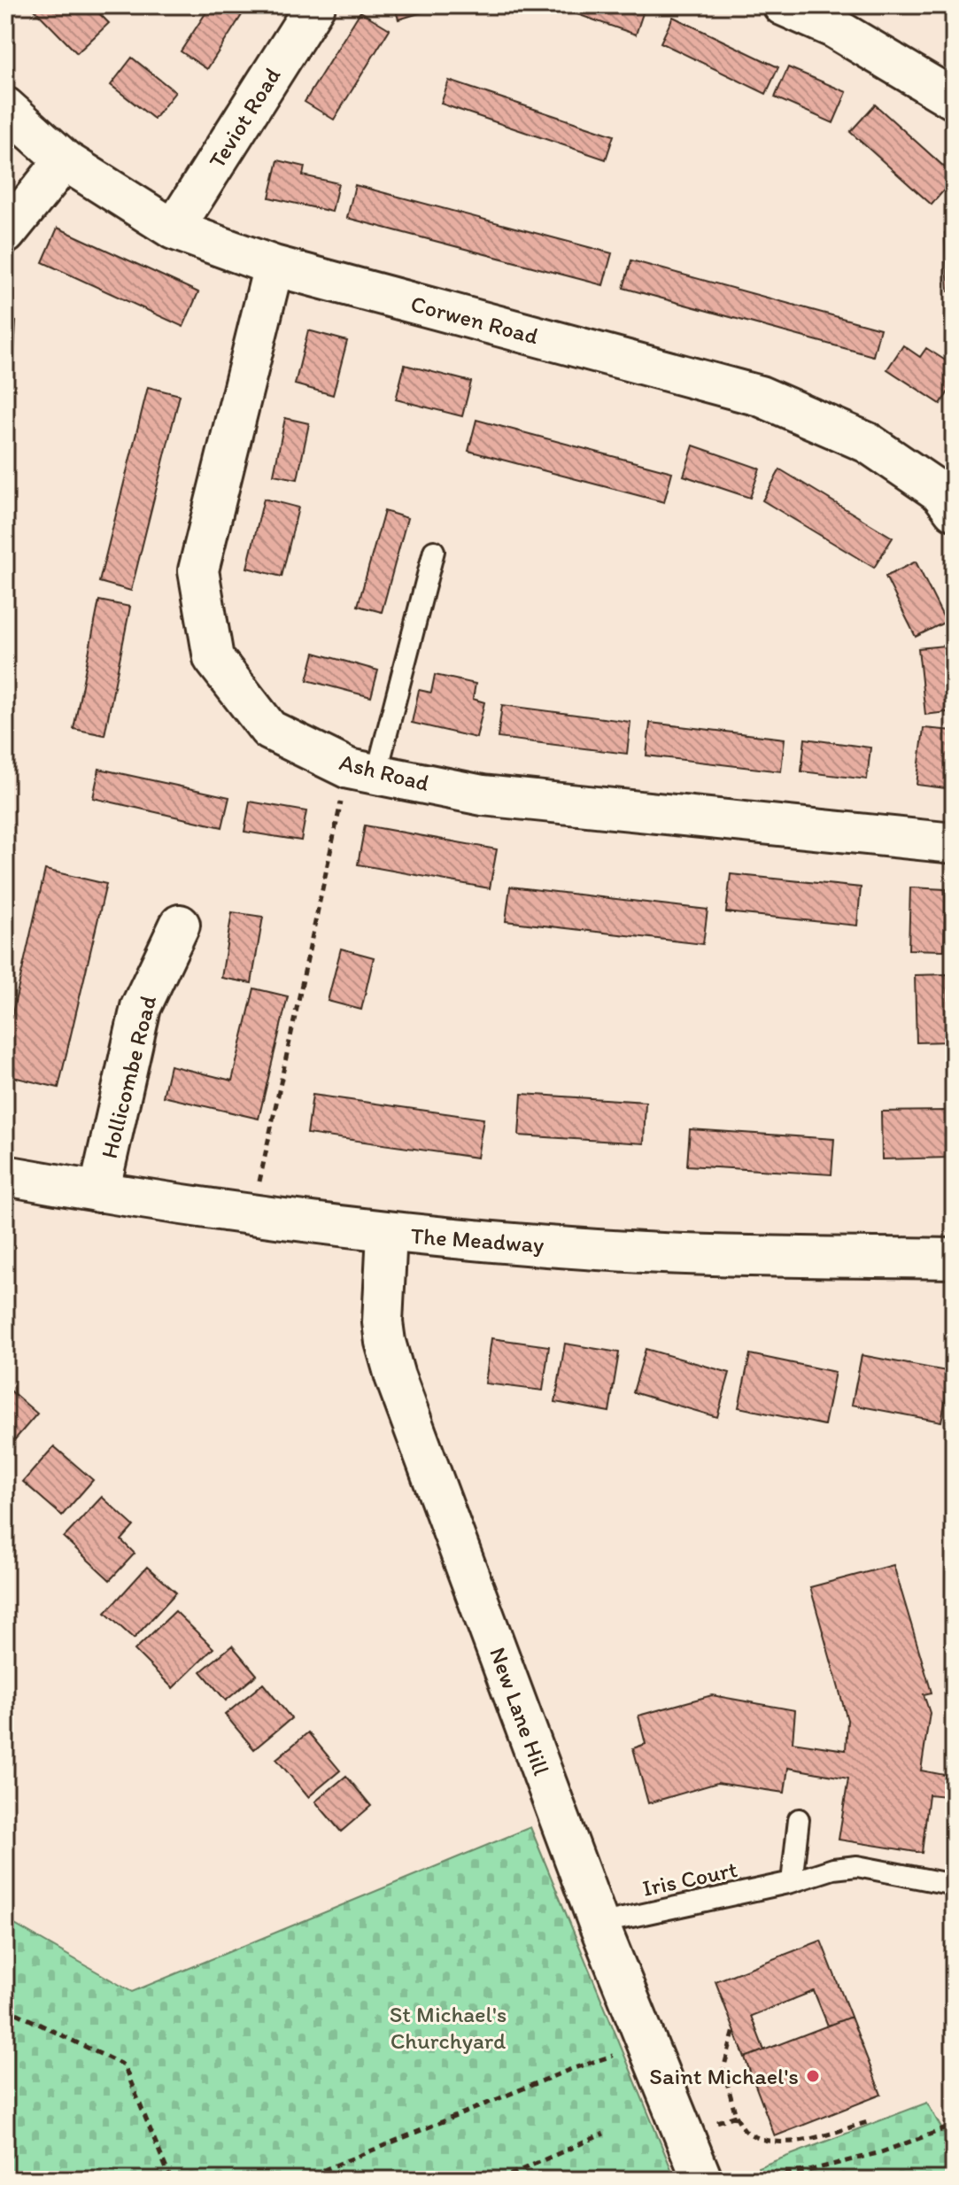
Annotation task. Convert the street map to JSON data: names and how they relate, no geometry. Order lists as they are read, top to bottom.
{
  "streets": {
    "street": [
      "Teviot Road",
      "Corwen Road",
      "Ash Road",
      "Hollicombe Road",
      "The Meadway",
      "New Lane Hill"
    ],
    "lane": ["Iris Court"]
  },
  "crossings": [
    ["Teviot Road", "Corwen Road"],
    ["Corwen Road", "Ash Road"],
    ["Hollicombe Road", "The Meadway"],
    ["The Meadway", "New Lane Hill"],
    ["New Lane Hill", "Iris Court"]
  ],
  "parks": ["St Michael's Churchyard"],
  "places": ["Saint Michael's"]
}
